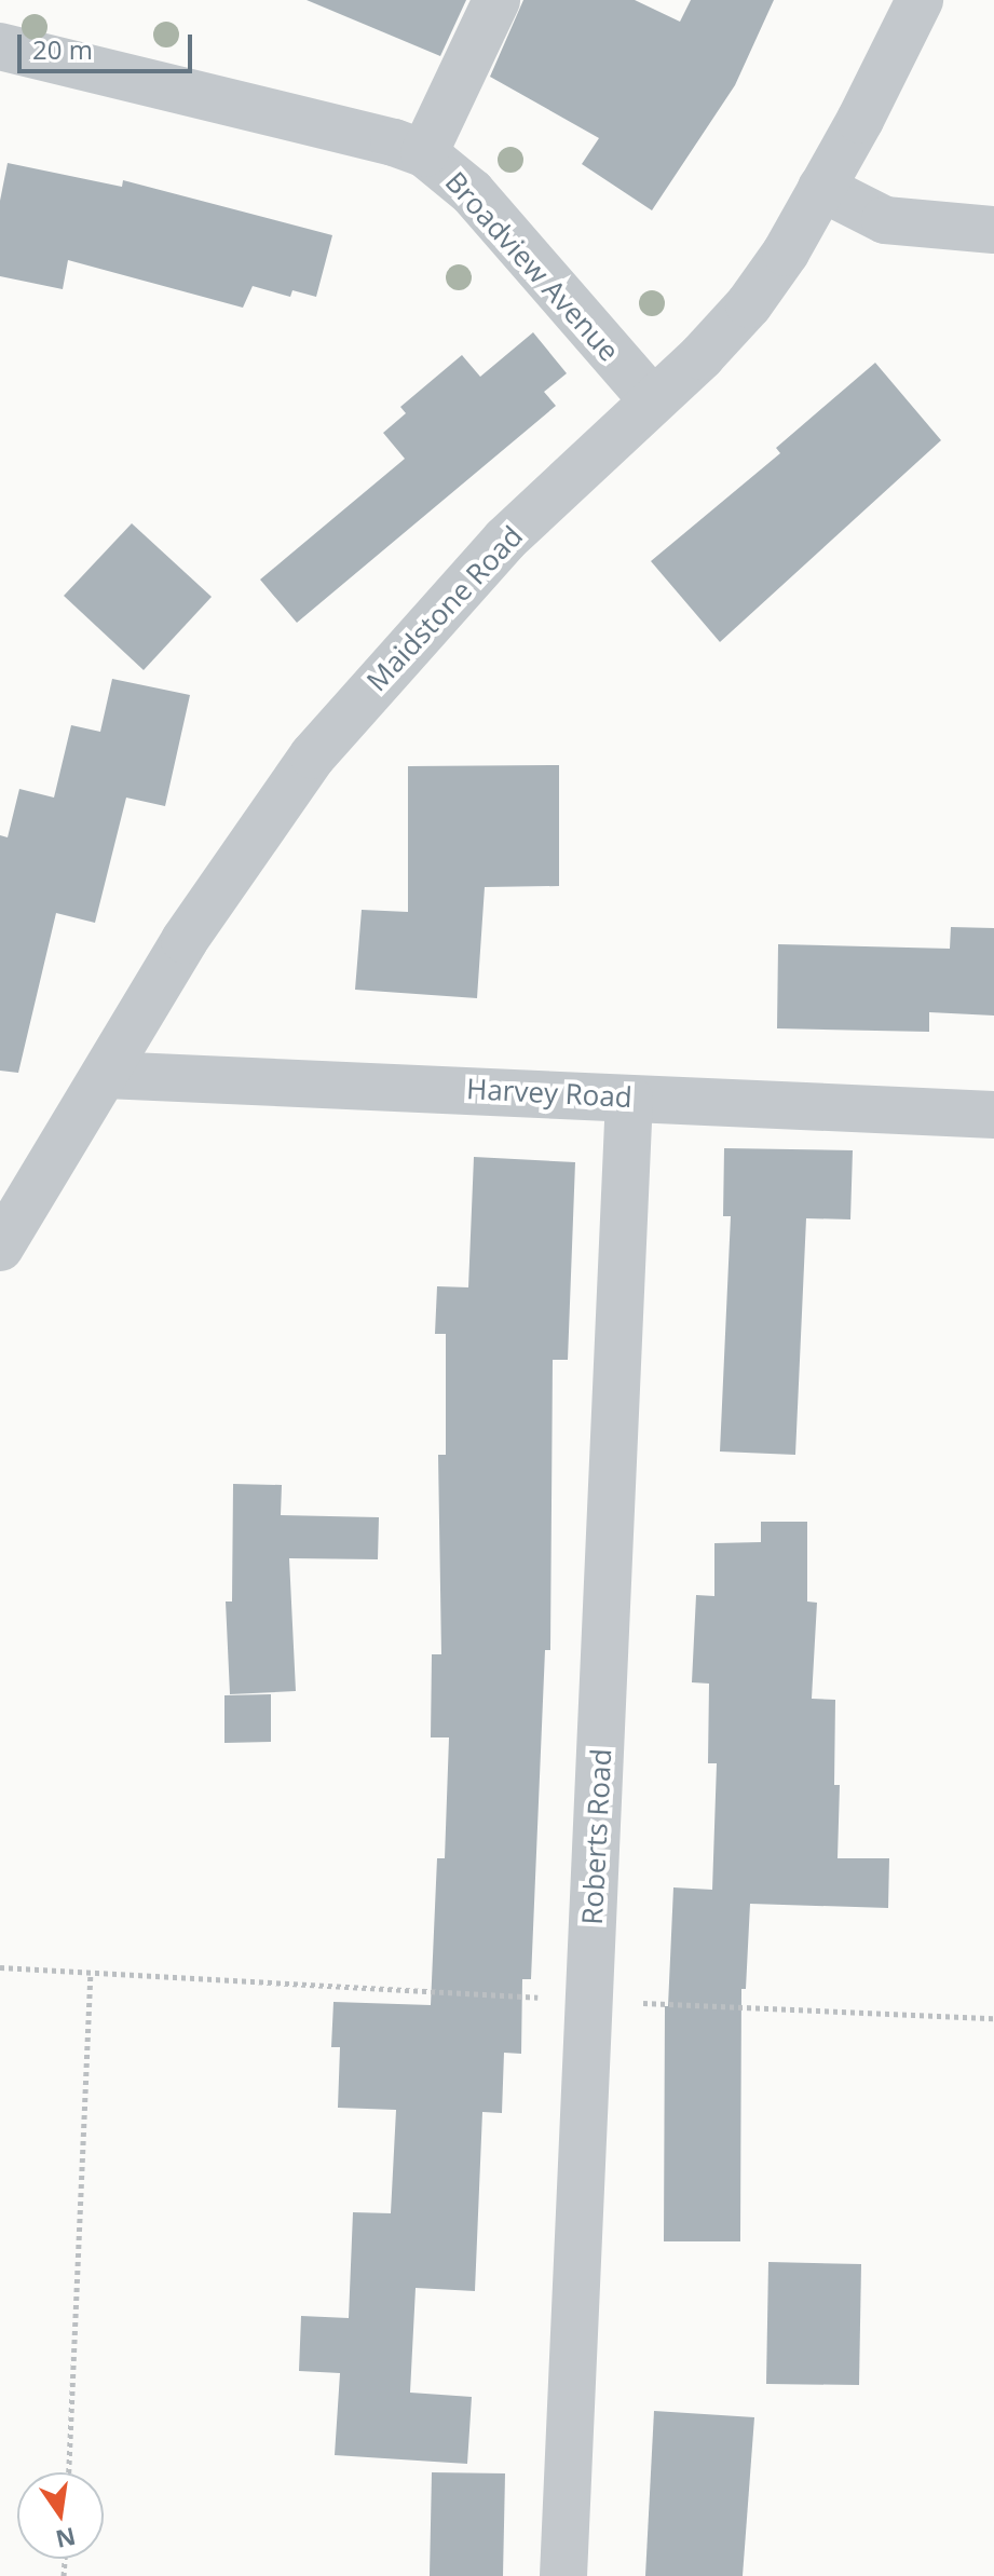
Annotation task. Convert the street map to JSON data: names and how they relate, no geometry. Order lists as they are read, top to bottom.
{
  "streets": {
    "street": [
      "Broadview Avenue",
      "Maidstone Road",
      "Harvey Road",
      "Roberts Road"
    ]
  },
  "crossings": [
    ["Broadview Avenue", "Maidstone Road"],
    ["Maidstone Road", "Harvey Road"],
    ["Harvey Road", "Roberts Road"]
  ],
  "scale_bar": "20 m",
  "north": "bottom"
}
